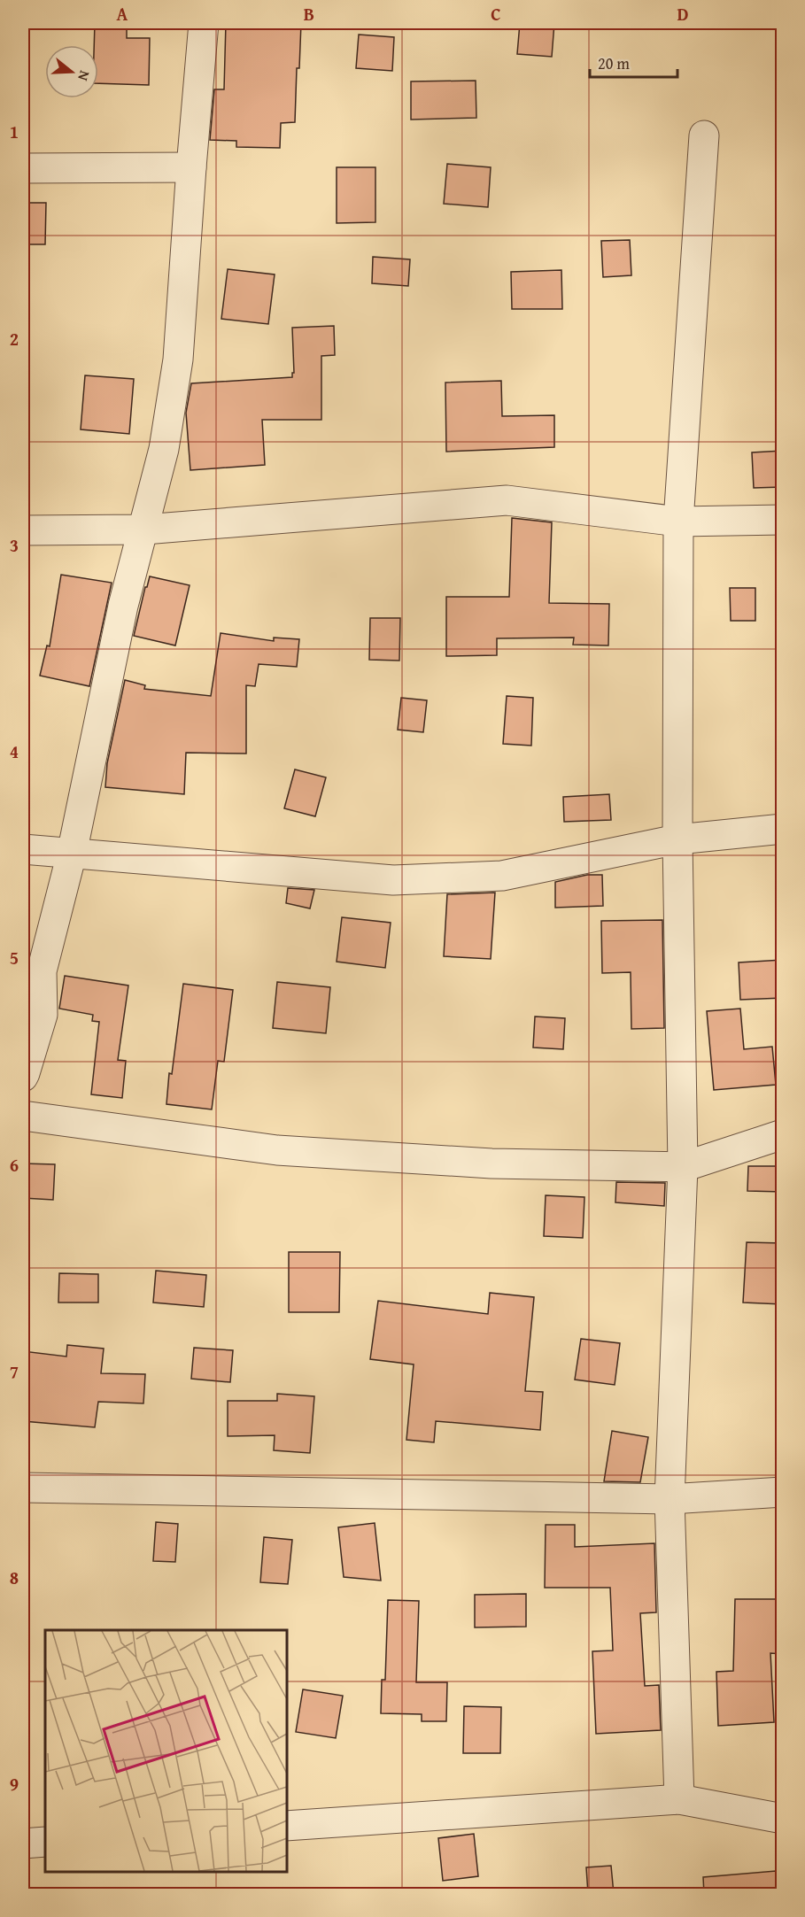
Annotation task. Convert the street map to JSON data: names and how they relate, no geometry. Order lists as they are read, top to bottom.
{
  "scale_bar": "20 m",
  "north": "right",
  "grid": {
    "columns": [
      "A",
      "B",
      "C",
      "D"
    ],
    "rows": [
      "1",
      "2",
      "3",
      "4",
      "5",
      "6",
      "7",
      "8",
      "9"
    ]
  }
}
